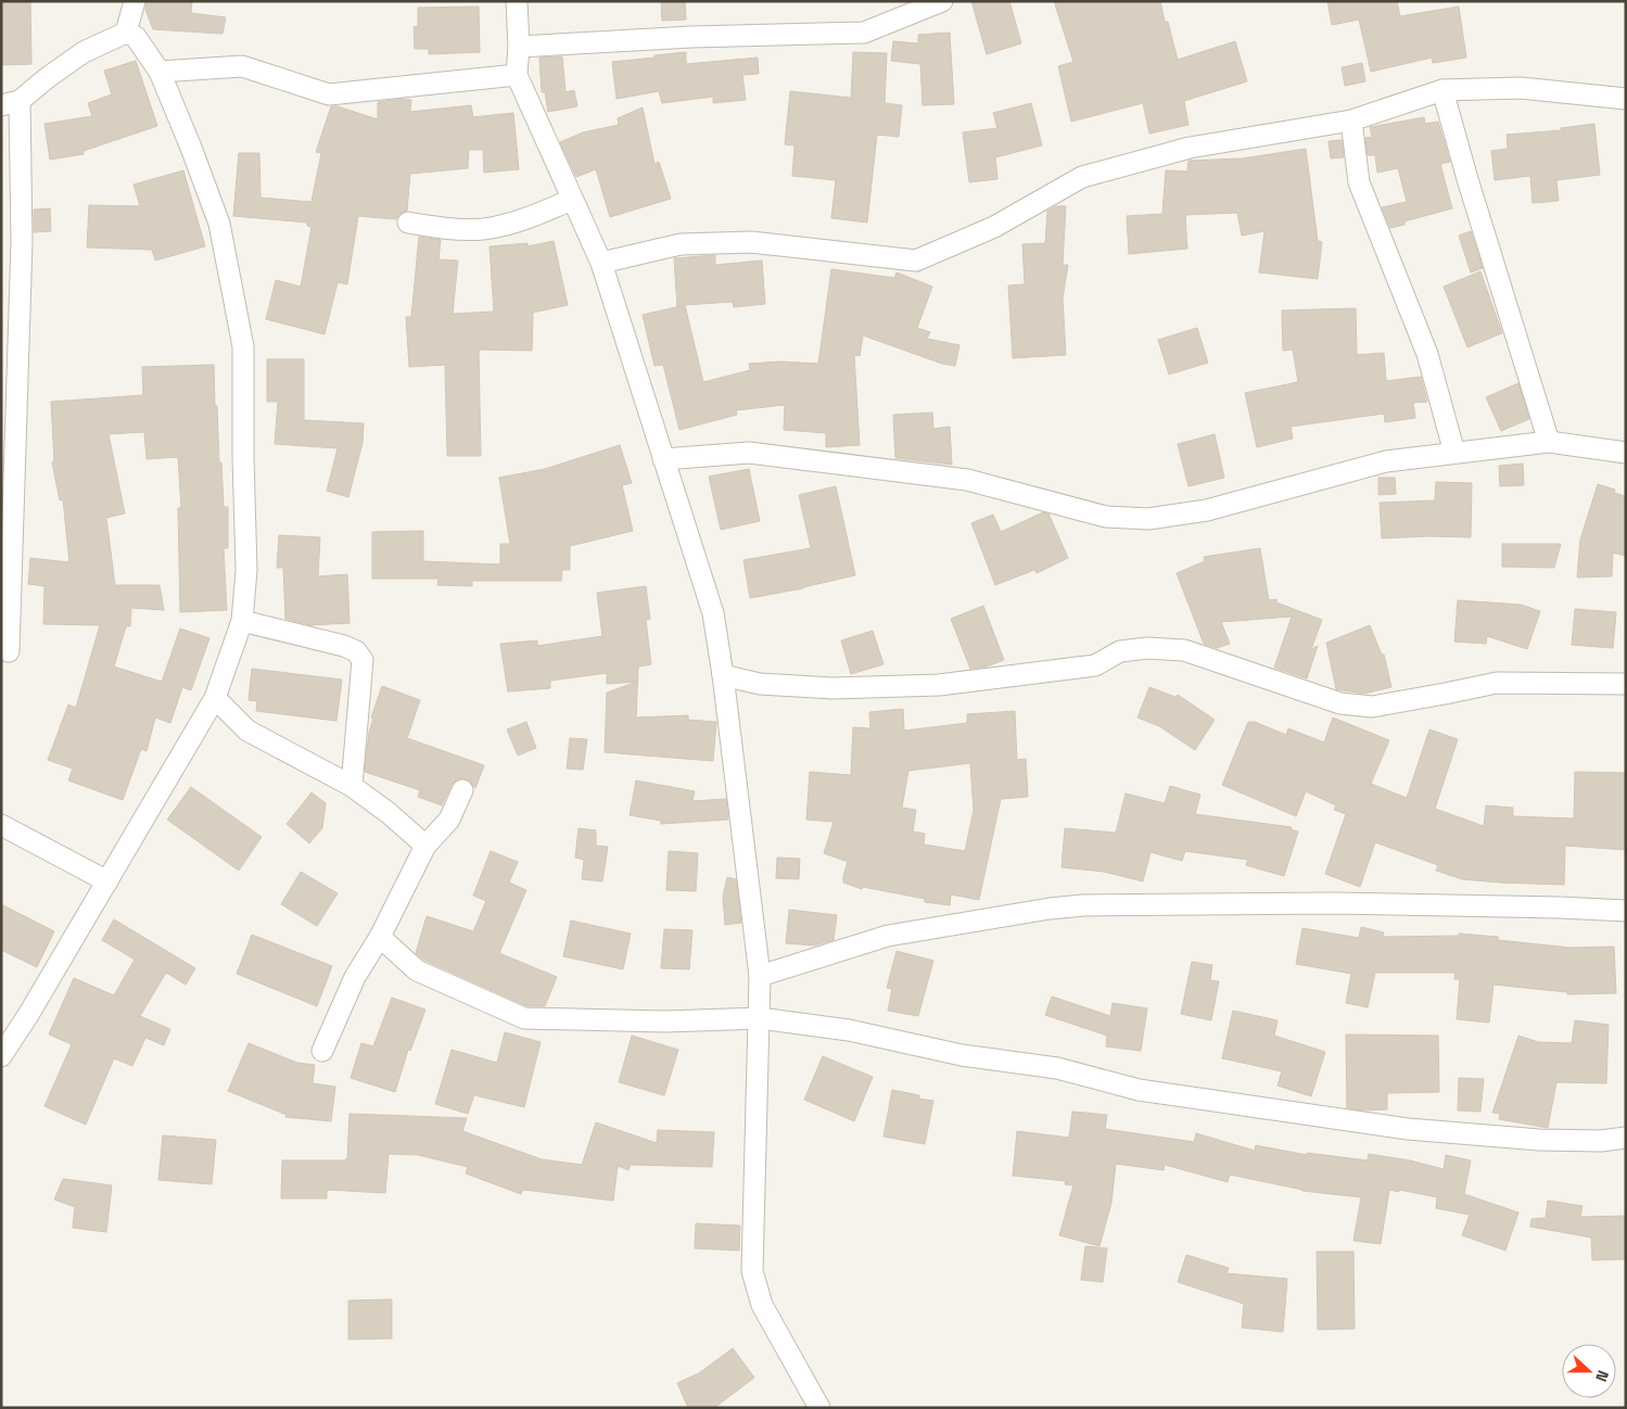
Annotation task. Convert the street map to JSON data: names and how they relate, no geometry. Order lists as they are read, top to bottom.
{
  "north": "right"
}
